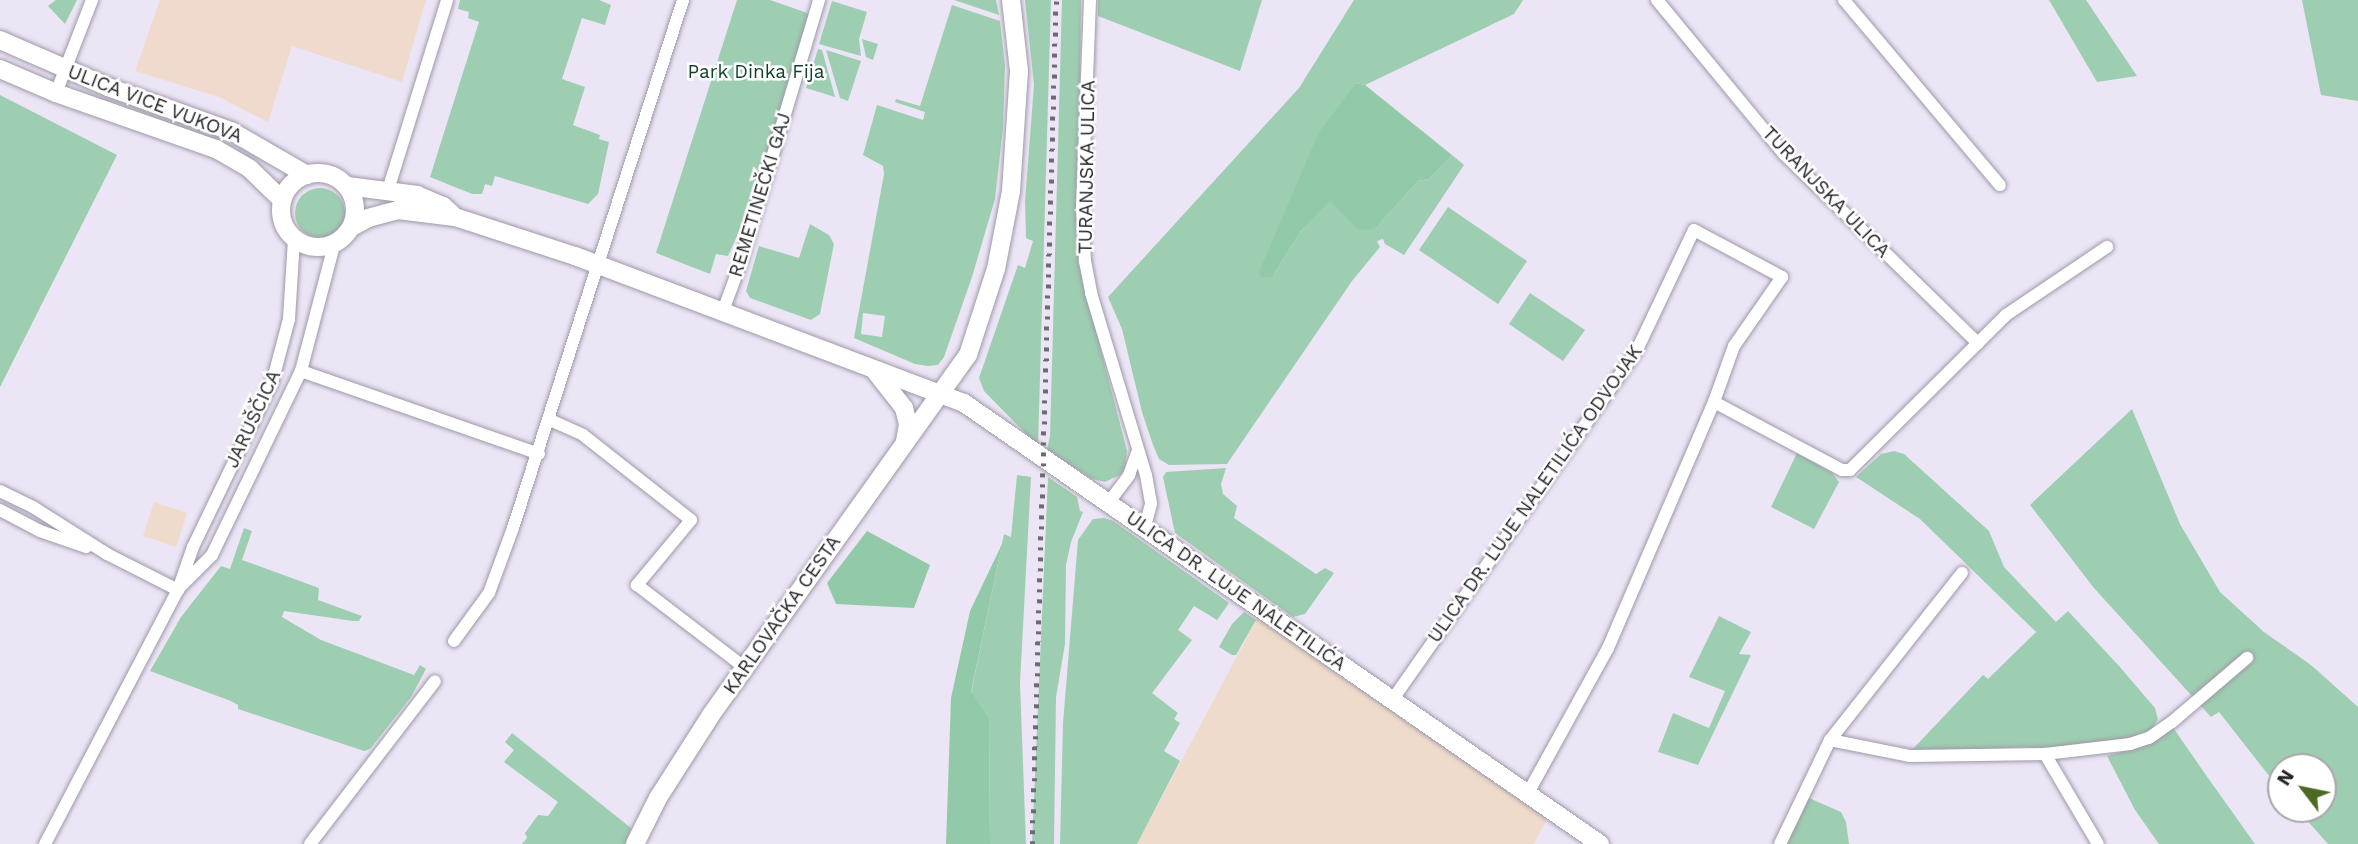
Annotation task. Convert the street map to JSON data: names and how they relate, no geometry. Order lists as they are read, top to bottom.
{
  "streets": {
    "main road": ["ULICA VICE VUKOVA", "ULICA DR. LUJE NALETILIĆA", "KARLOVAČKA CESTA"],
    "street": [
      "TURANJSKA ULICA",
      "REMETINEČKI GAJ",
      "JARUŠČICA",
      "ULICA DR. LUJE NALETILIĆA ODVOJAK"
    ]
  },
  "crossings": [
    ["ULICA VICE VUKOVA", "JARUŠČICA"],
    ["TURANJSKA ULICA", "ULICA DR. LUJE NALETILIĆA"],
    ["ULICA DR. LUJE NALETILIĆA ODVOJAK", "ULICA DR. LUJE NALETILIĆA"],
    ["ULICA DR. LUJE NALETILIĆA", "KARLOVAČKA CESTA"]
  ],
  "parks": ["Park Dinka Fija"],
  "north": "top left"
}
